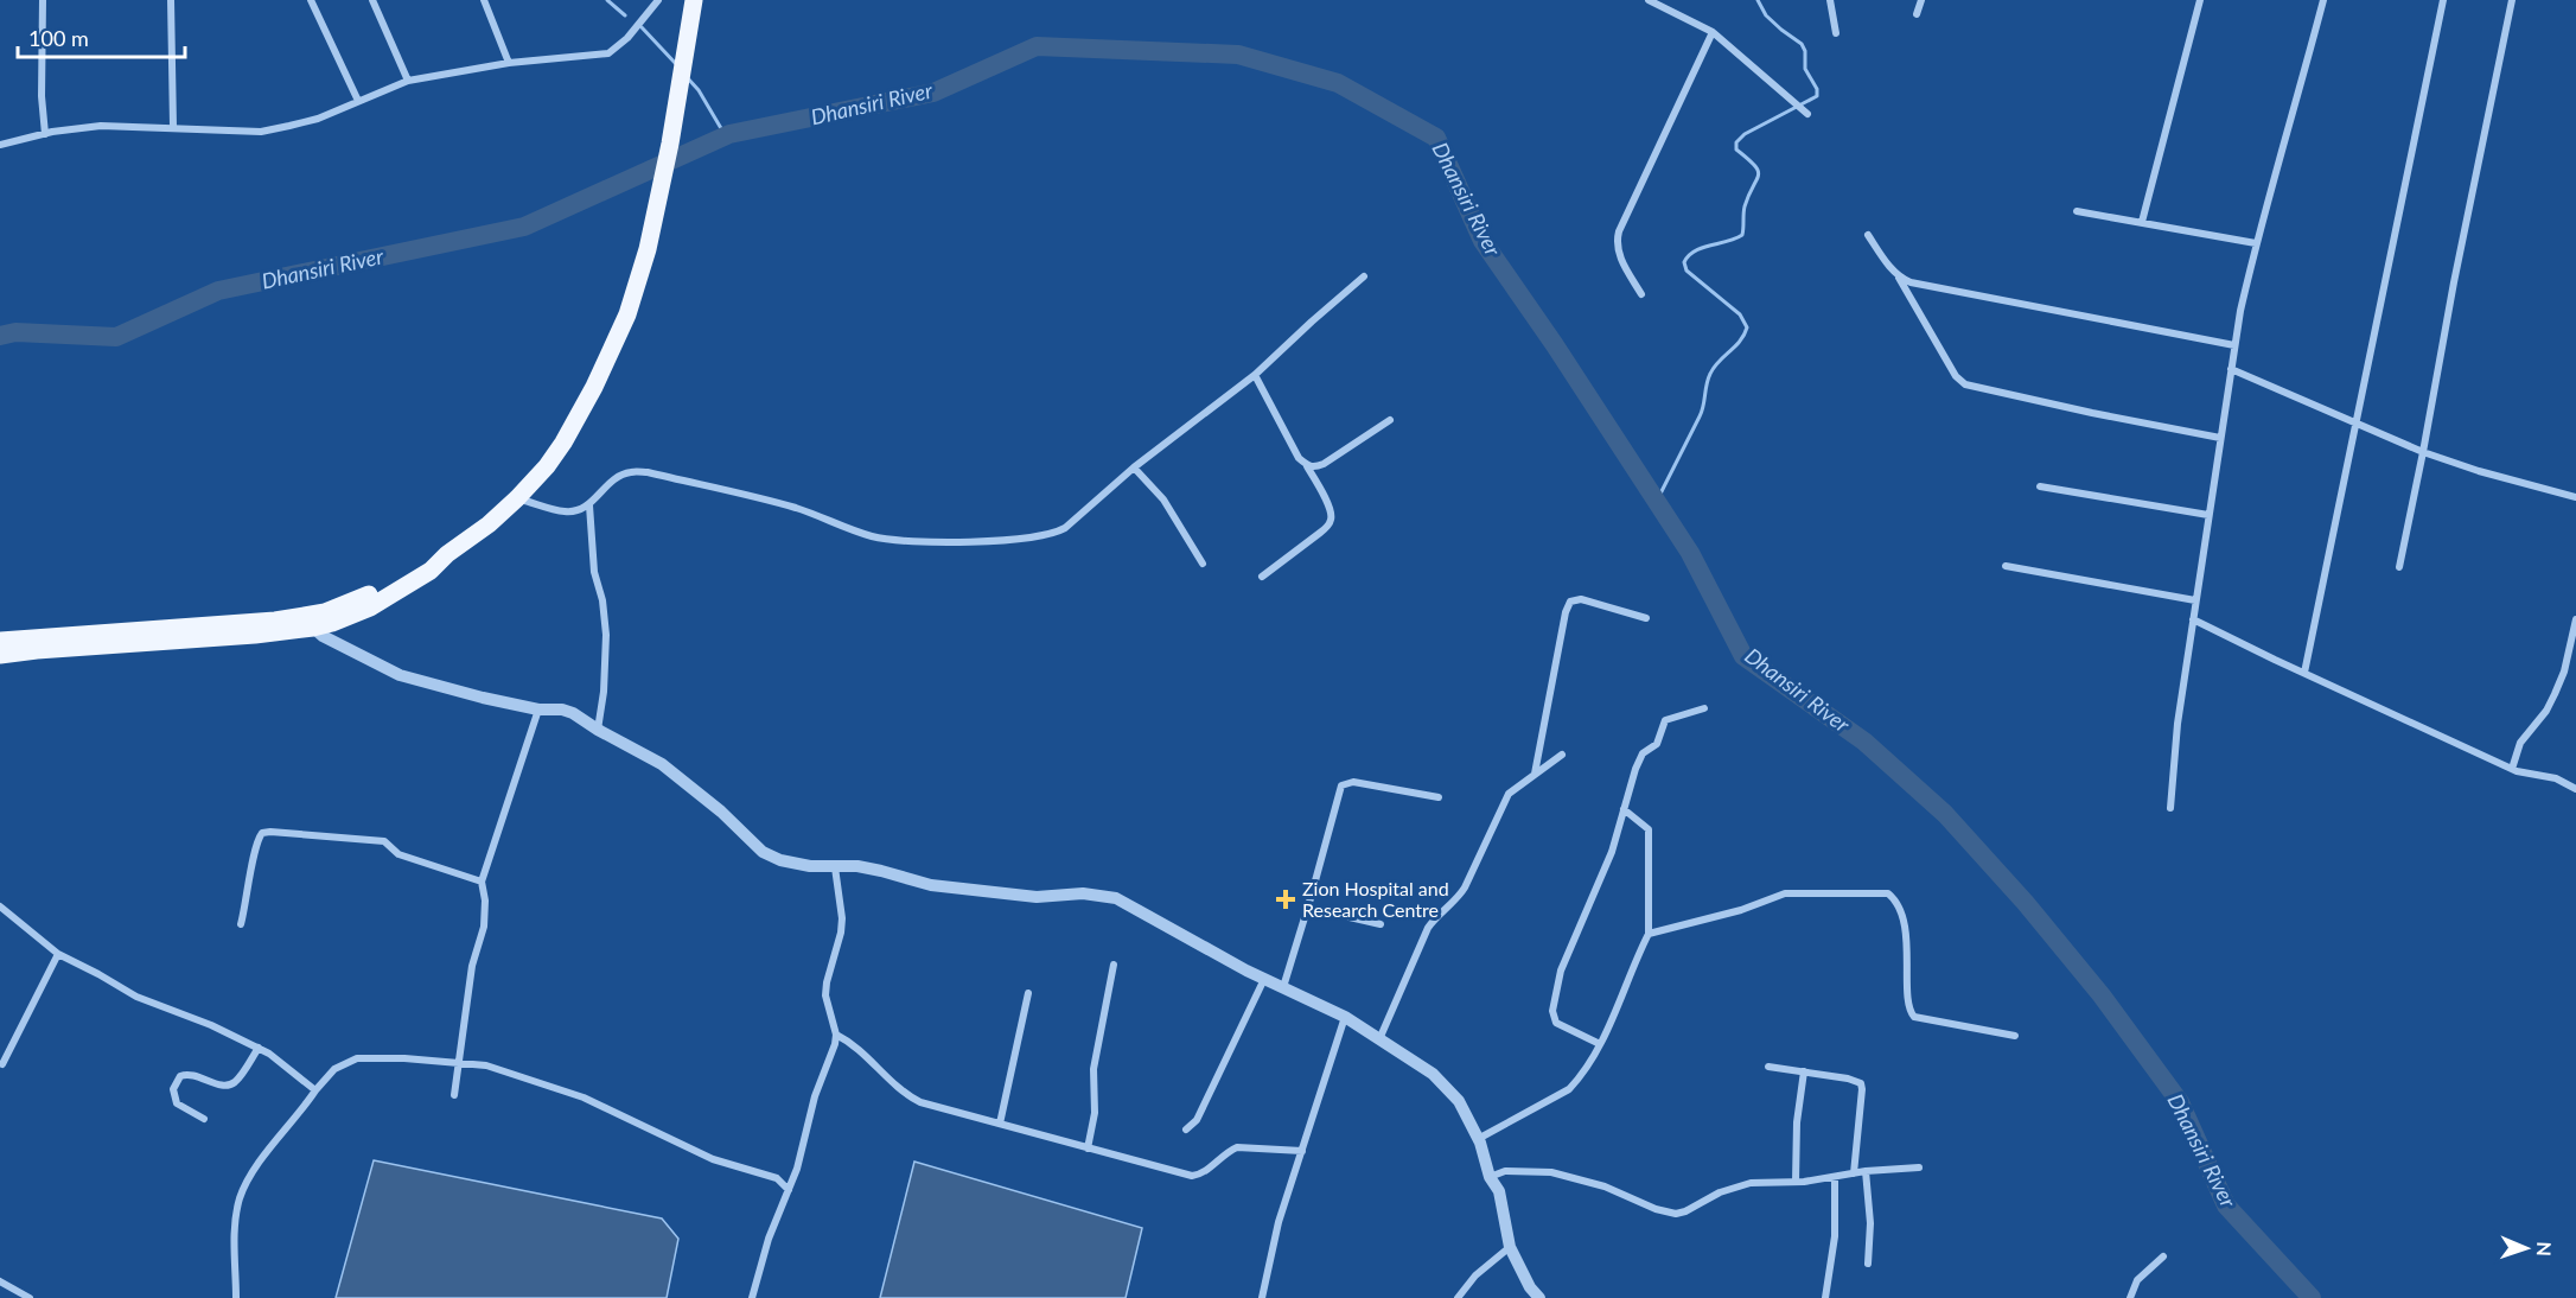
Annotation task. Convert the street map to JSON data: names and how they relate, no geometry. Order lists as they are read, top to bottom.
{
  "water": ["Dhansiri River"],
  "places": {
    "health": ["Zion Hospital and Research Centre"]
  },
  "scale_bar": "100 m",
  "north": "right"
}
